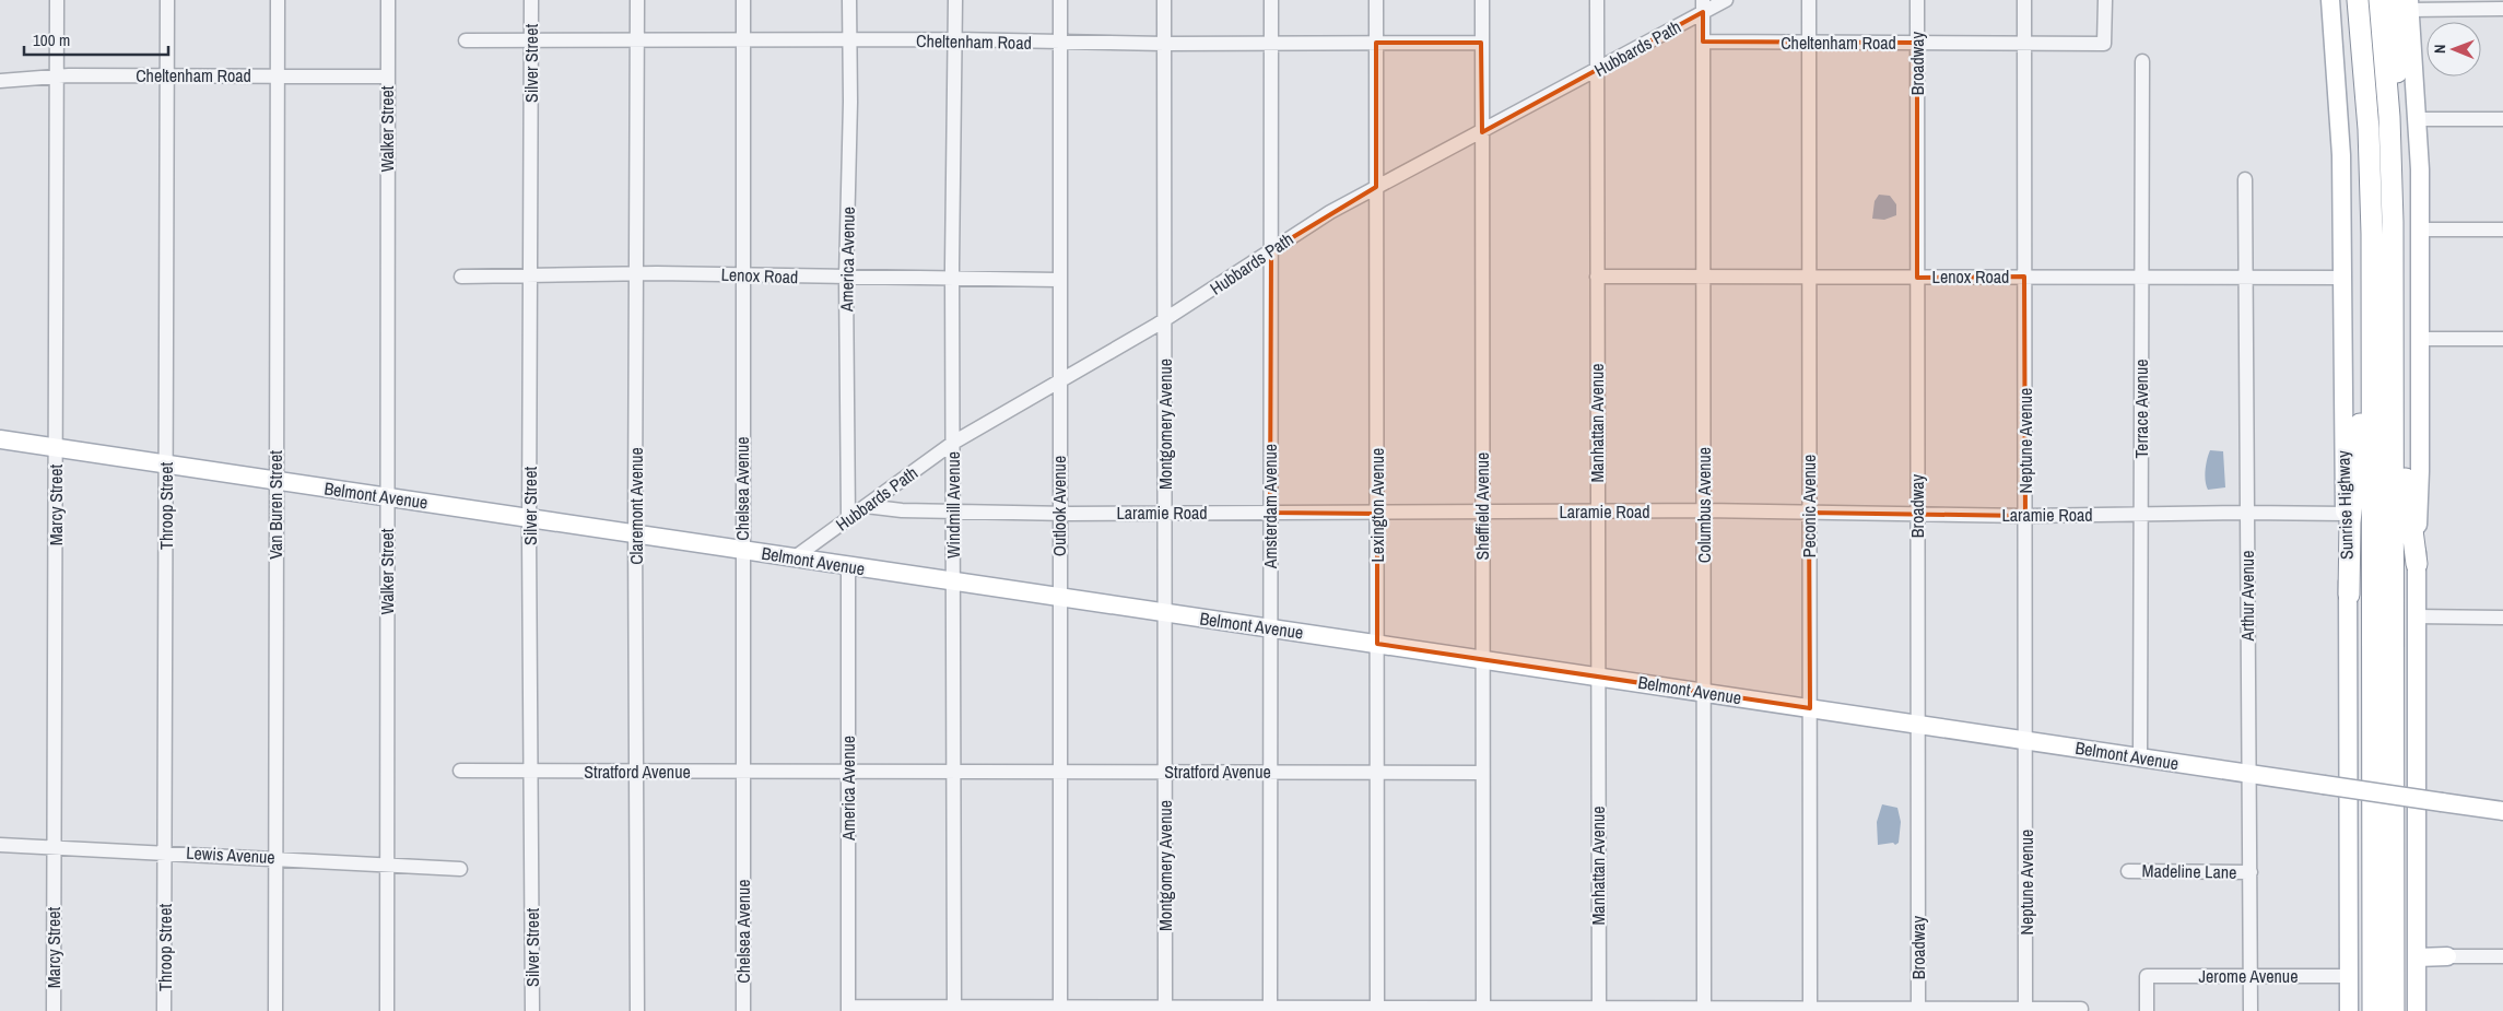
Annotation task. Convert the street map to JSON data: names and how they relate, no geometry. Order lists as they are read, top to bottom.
{
  "streets": {
    "highway": ["Sunrise Highway"],
    "main road": ["Belmont Avenue"],
    "street": [
      "Cheltenham Road",
      "Hubbards Path",
      "Silver Street",
      "Broadway",
      "Walker Street",
      "America Avenue",
      "Lenox Road",
      "Terrace Avenue",
      "Manhattan Avenue",
      "Montgomery Avenue",
      "Neptune Avenue",
      "Chelsea Avenue",
      "Marcy Street",
      "Van Buren Street",
      "Windmill Avenue",
      "Lexington Avenue",
      "Columbus Avenue",
      "Throop Street",
      "Claremont Avenue",
      "Outlook Avenue",
      "Amsterdam Avenue",
      "Sheffield Avenue",
      "Peconic Avenue",
      "Laramie Road",
      "Arthur Avenue",
      "Stratford Avenue",
      "Lewis Avenue",
      "Madeline Lane",
      "Jerome Avenue"
    ]
  },
  "crossings": [
    ["Cheltenham Road", "Silver Street"],
    ["Cheltenham Road", "Broadway"],
    ["Cheltenham Road", "Walker Street"],
    ["Cheltenham Road", "America Avenue"],
    ["Cheltenham Road", "Montgomery Avenue"],
    ["Cheltenham Road", "Neptune Avenue"],
    ["Cheltenham Road", "Chelsea Avenue"],
    ["Cheltenham Road", "Marcy Street"],
    ["Cheltenham Road", "Van Buren Street"],
    ["Cheltenham Road", "Windmill Avenue"],
    ["Cheltenham Road", "Lexington Avenue"],
    ["Cheltenham Road", "Columbus Avenue"],
    ["Cheltenham Road", "Throop Street"],
    ["Cheltenham Road", "Claremont Avenue"],
    ["Cheltenham Road", "Outlook Avenue"],
    ["Cheltenham Road", "Amsterdam Avenue"],
    ["Cheltenham Road", "Sheffield Avenue"],
    ["Cheltenham Road", "Peconic Avenue"],
    ["Hubbards Path", "America Avenue"],
    ["Hubbards Path", "Manhattan Avenue"],
    ["Hubbards Path", "Montgomery Avenue"],
    ["Hubbards Path", "Belmont Avenue"],
    ["Hubbards Path", "Windmill Avenue"],
    ["Hubbards Path", "Lexington Avenue"],
    ["Hubbards Path", "Columbus Avenue"],
    ["Hubbards Path", "Outlook Avenue"],
    ["Hubbards Path", "Amsterdam Avenue"],
    ["Hubbards Path", "Sheffield Avenue"],
    ["Hubbards Path", "Laramie Road"],
    ["Silver Street", "Lenox Road"],
    ["Silver Street", "Belmont Avenue"],
    ["Silver Street", "Stratford Avenue"],
    ["Broadway", "Lenox Road"],
    ["Broadway", "Belmont Avenue"],
    ["Broadway", "Laramie Road"],
    ["Walker Street", "Belmont Avenue"],
    ["Walker Street", "Lewis Avenue"],
    ["America Avenue", "Lenox Road"],
    ["America Avenue", "Belmont Avenue"],
    ["America Avenue", "Stratford Avenue"],
    ["Lenox Road", "Terrace Avenue"],
    ["Lenox Road", "Manhattan Avenue"],
    ["Lenox Road", "Neptune Avenue"],
    ["Lenox Road", "Chelsea Avenue"],
    ["Lenox Road", "Windmill Avenue"],
    ["Lenox Road", "Columbus Avenue"],
    ["Lenox Road", "Sunrise Highway"],
    ["Lenox Road", "Claremont Avenue"],
    ["Lenox Road", "Outlook Avenue"],
    ["Lenox Road", "Peconic Avenue"],
    ["Lenox Road", "Arthur Avenue"],
    ["Terrace Avenue", "Belmont Avenue"],
    ["Terrace Avenue", "Laramie Road"],
    ["Manhattan Avenue", "Belmont Avenue"],
    ["Manhattan Avenue", "Laramie Road"],
    ["Montgomery Avenue", "Belmont Avenue"],
    ["Montgomery Avenue", "Laramie Road"],
    ["Montgomery Avenue", "Stratford Avenue"],
    ["Neptune Avenue", "Belmont Avenue"],
    ["Neptune Avenue", "Laramie Road"],
    ["Chelsea Avenue", "Belmont Avenue"],
    ["Chelsea Avenue", "Stratford Avenue"],
    ["Belmont Avenue", "Marcy Street"],
    ["Belmont Avenue", "Van Buren Street"],
    ["Belmont Avenue", "Windmill Avenue"],
    ["Belmont Avenue", "Lexington Avenue"],
    ["Belmont Avenue", "Columbus Avenue"],
    ["Belmont Avenue", "Throop Street"],
    ["Belmont Avenue", "Claremont Avenue"],
    ["Belmont Avenue", "Outlook Avenue"],
    ["Belmont Avenue", "Amsterdam Avenue"],
    ["Belmont Avenue", "Sheffield Avenue"],
    ["Belmont Avenue", "Peconic Avenue"],
    ["Belmont Avenue", "Arthur Avenue"],
    ["Marcy Street", "Lewis Avenue"],
    ["Van Buren Street", "Lewis Avenue"],
    ["Windmill Avenue", "Laramie Road"],
    ["Windmill Avenue", "Stratford Avenue"],
    ["Lexington Avenue", "Laramie Road"],
    ["Lexington Avenue", "Stratford Avenue"],
    ["Columbus Avenue", "Laramie Road"],
    ["Sunrise Highway", "Laramie Road"],
    ["Sunrise Highway", "Jerome Avenue"],
    ["Throop Street", "Lewis Avenue"],
    ["Claremont Avenue", "Stratford Avenue"],
    ["Outlook Avenue", "Laramie Road"],
    ["Outlook Avenue", "Stratford Avenue"],
    ["Amsterdam Avenue", "Laramie Road"],
    ["Amsterdam Avenue", "Stratford Avenue"],
    ["Sheffield Avenue", "Laramie Road"],
    ["Sheffield Avenue", "Stratford Avenue"],
    ["Peconic Avenue", "Laramie Road"],
    ["Laramie Road", "Arthur Avenue"],
    ["Arthur Avenue", "Madeline Lane"],
    ["Arthur Avenue", "Jerome Avenue"]
  ],
  "scale_bar": "100 m",
  "north": "left"
}
